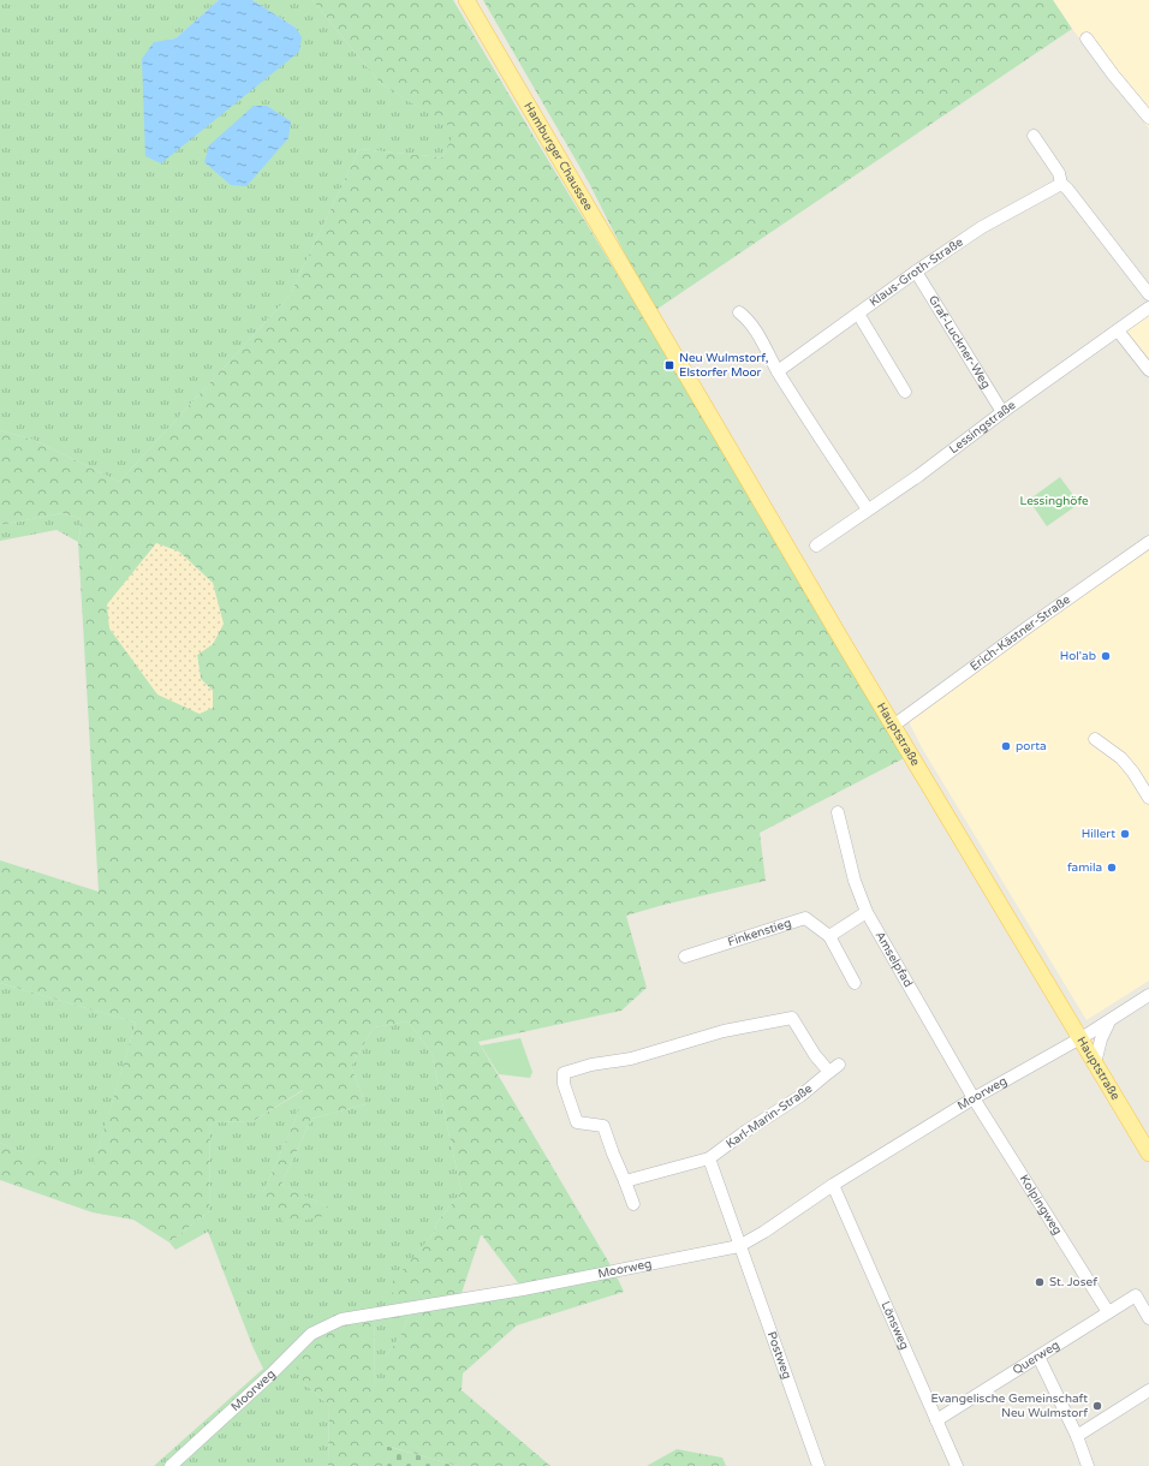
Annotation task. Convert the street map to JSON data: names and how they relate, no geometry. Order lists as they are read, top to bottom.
{
  "streets": {
    "main road": ["Hamburger Chaussee", "Hauptstraße"],
    "street": [
      "Klaus-Groth-Straße",
      "Graf-Luckner-Weg",
      "Lessingstraße",
      "Erich-Kästner-Straße",
      "Finkenstieg",
      "Amselpfad",
      "Moorweg",
      "Karl-Marin-Straße",
      "Kolpingweg",
      "Lönsweg",
      "Postweg",
      "Querweg"
    ]
  },
  "crossings": [
    ["Hamburger Chaussee", "Hauptstraße"],
    ["Klaus-Groth-Straße", "Graf-Luckner-Weg"],
    ["Graf-Luckner-Weg", "Lessingstraße"],
    ["Erich-Kästner-Straße", "Hauptstraße"],
    ["Hauptstraße", "Moorweg"],
    ["Amselpfad", "Moorweg"],
    ["Amselpfad", "Kolpingweg"],
    ["Moorweg", "Kolpingweg"],
    ["Moorweg", "Lönsweg"],
    ["Moorweg", "Postweg"],
    ["Karl-Marin-Straße", "Postweg"],
    ["Kolpingweg", "Querweg"],
    ["Lönsweg", "Querweg"]
  ],
  "parks": ["Lessinghöfe"],
  "places": {
    "transit": ["Neu Wulmstorf, Elstorfer Moor"],
    "other": [
      "Hol'ab",
      "porta",
      "Hillert",
      "famila",
      "St. Josef",
      "Evangelische Gemeinschaft Neu Wulmstorf"
    ]
  }
}
